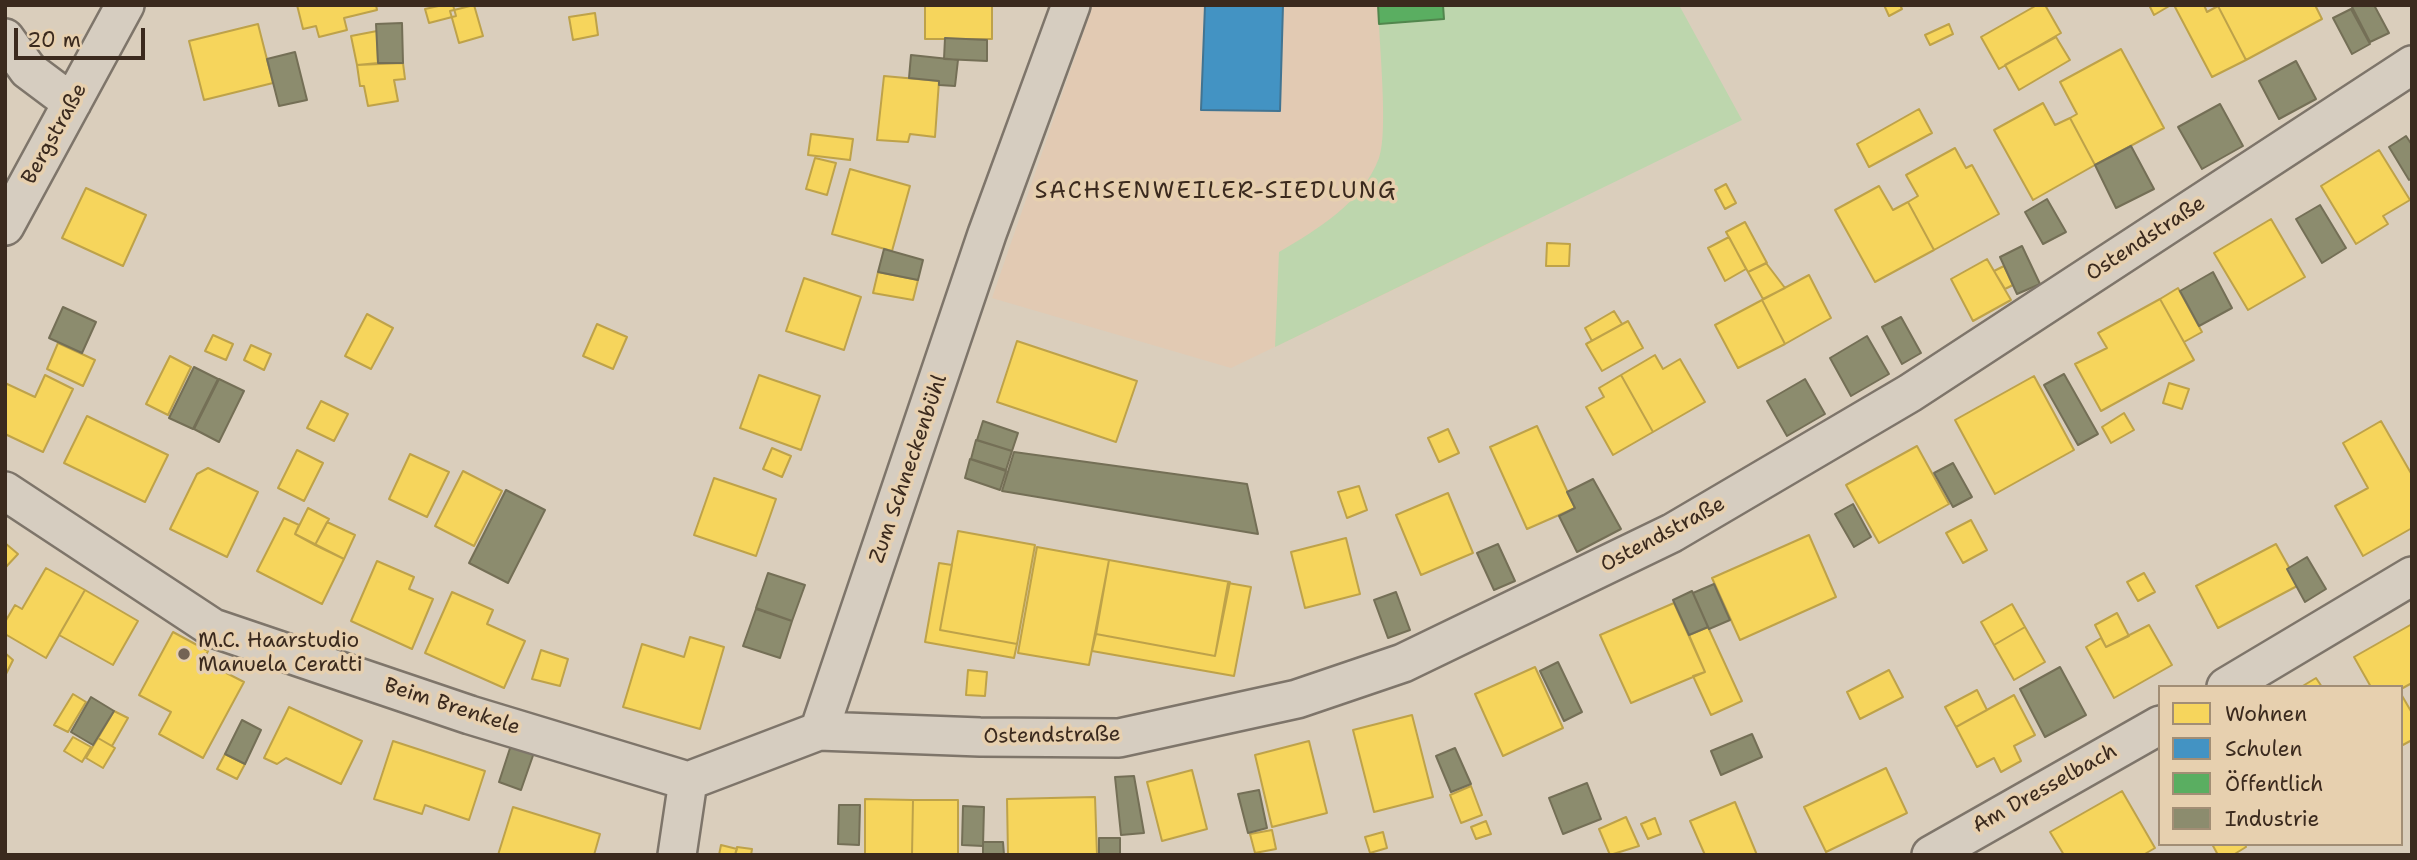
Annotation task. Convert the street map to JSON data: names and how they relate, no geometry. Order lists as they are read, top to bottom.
{
  "streets": {
    "street": [
      "Bergstraße",
      "Ostendstraße",
      "Zum Schneckenbühl",
      "Beim Brenkele",
      "Am Dresselbach"
    ]
  },
  "crossings": [
    ["Ostendstraße", "Zum Schneckenbühl"]
  ],
  "districts": ["SACHSENWEILER-SIEDLUNG"],
  "places": ["M.C. Haarstudio Manuela Ceratti"],
  "legend": [
    "Wohnen",
    "Schulen",
    "Öffentlich",
    "Industrie"
  ],
  "scale_bar": "20 m"
}
